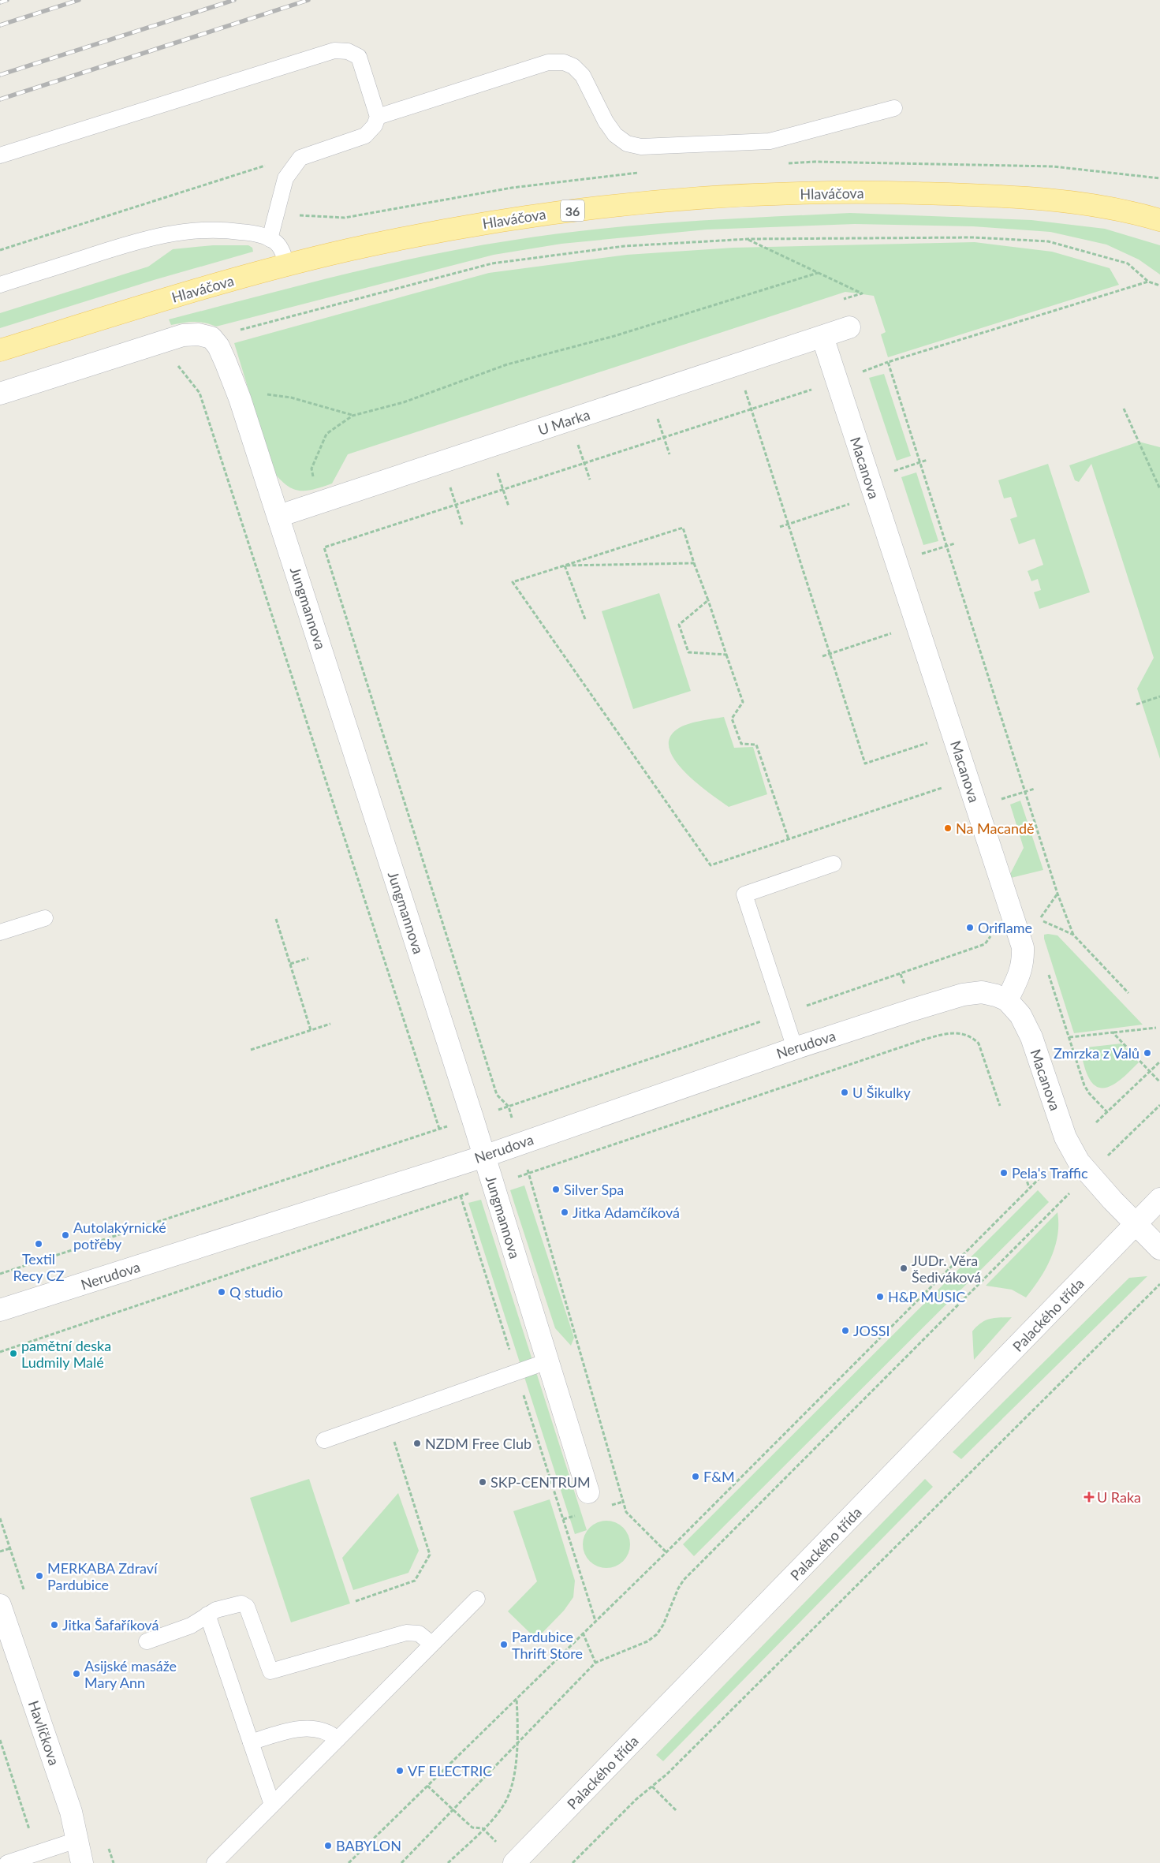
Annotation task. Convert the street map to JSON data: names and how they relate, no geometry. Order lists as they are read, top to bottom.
{
  "streets": {
    "main road": ["Hlaváčova", "36"],
    "street": [
      "U Marka",
      "Macanova",
      "Jungmannova",
      "Nerudova",
      "Palackého třída",
      "Havlíčkova"
    ]
  },
  "crossings": [
    ["U Marka", "Macanova"],
    ["U Marka", "Jungmannova"],
    ["Macanova", "Nerudova"],
    ["Macanova", "Palackého třída"],
    ["Jungmannova", "Nerudova"]
  ],
  "places": {
    "other": [
      "Na Macandě",
      "Oriflame",
      "Zmrzka z Valů",
      "U Šikulky",
      "Pela's Traffic",
      "Silver Spa",
      "Jitka Adamčíková",
      "Autolakýrnické potřeby",
      "Textil Recy CZ",
      "JUDr. Věra Šediváková",
      "Q studio",
      "H&P MUSIC",
      "JOSSI",
      "pamětní deska Ludmily Malé",
      "NZDM Free Club",
      "F&M",
      "SKP-CENTRUM",
      "MERKABA Zdraví Pardubice",
      "Jitka Šafaříková",
      "Pardubice Thrift Store",
      "Asijské masáže Mary Ann",
      "VF ELECTRIC",
      "BABYLON"
    ],
    "health": ["U Raka"]
  }
}
